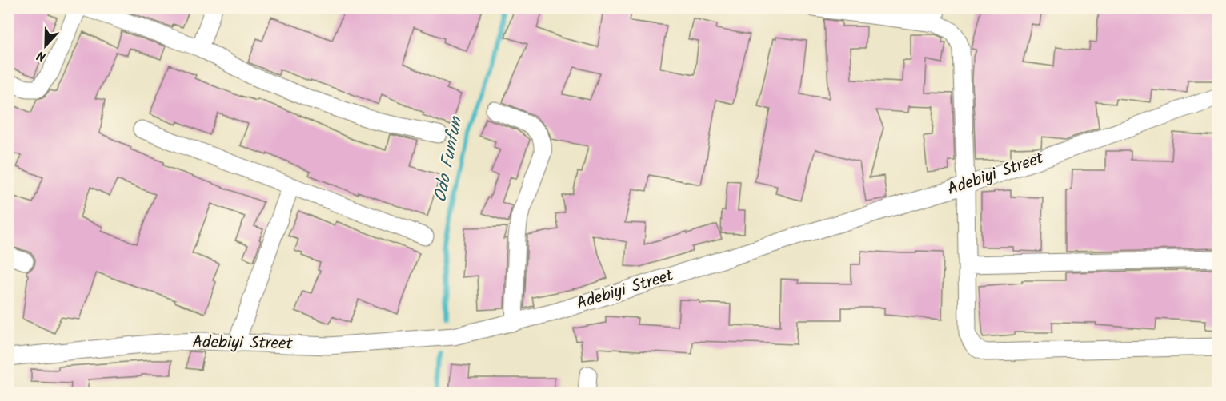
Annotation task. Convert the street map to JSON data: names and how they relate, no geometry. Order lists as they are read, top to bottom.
{
  "streets": {
    "street": ["Adebiyi Street"]
  },
  "water": ["Odo Funfun"],
  "north": "bottom"
}
